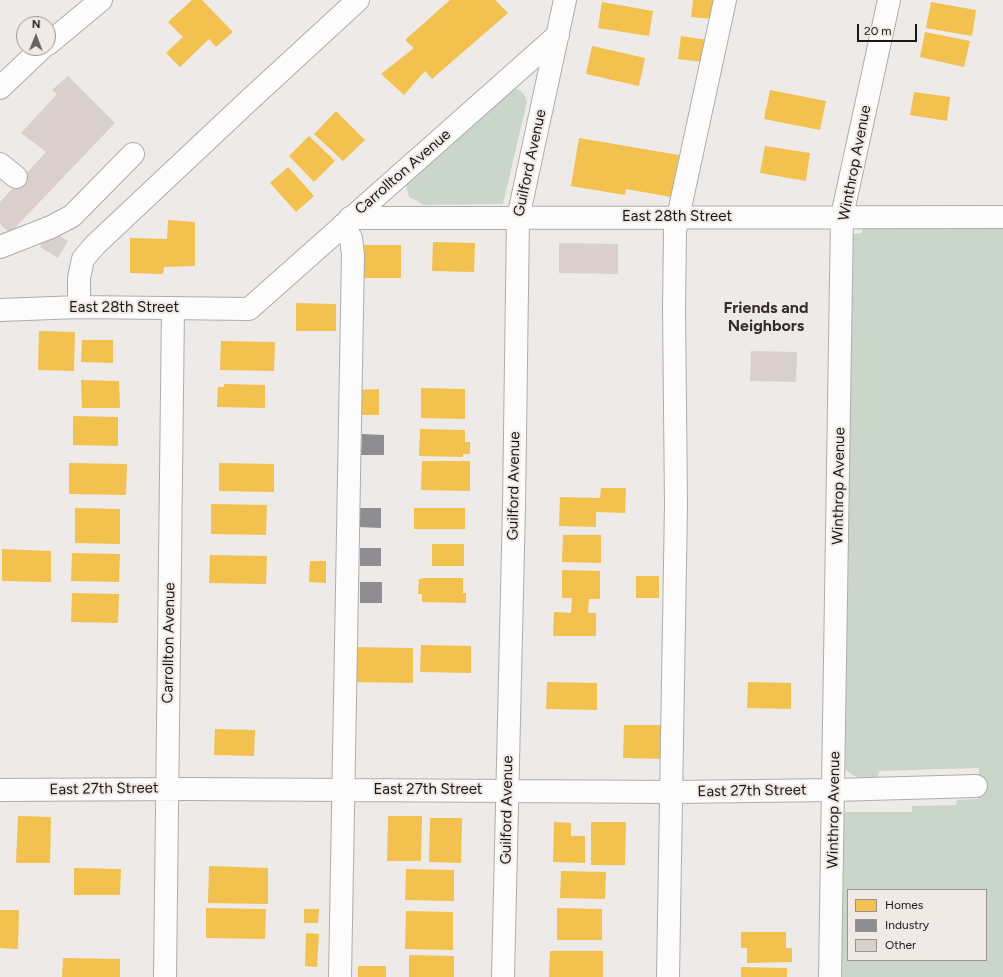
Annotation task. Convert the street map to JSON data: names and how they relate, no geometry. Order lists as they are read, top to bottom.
{
  "streets": {
    "street": [
      "Guilford Avenue",
      "Winthrop Avenue",
      "Carrollton Avenue",
      "East 28th Street",
      "East 27th Street"
    ]
  },
  "crossings": [
    ["Guilford Avenue", "Carrollton Avenue"],
    ["Guilford Avenue", "East 28th Street"],
    ["Guilford Avenue", "East 27th Street"],
    ["Winthrop Avenue", "East 28th Street"],
    ["Winthrop Avenue", "East 27th Street"],
    ["Carrollton Avenue", "East 28th Street"],
    ["Carrollton Avenue", "East 27th Street"]
  ],
  "districts": ["Friends and Neighbors"],
  "legend": ["Homes", "Industry", "Other"],
  "scale_bar": "20 m",
  "north": "top"
}
